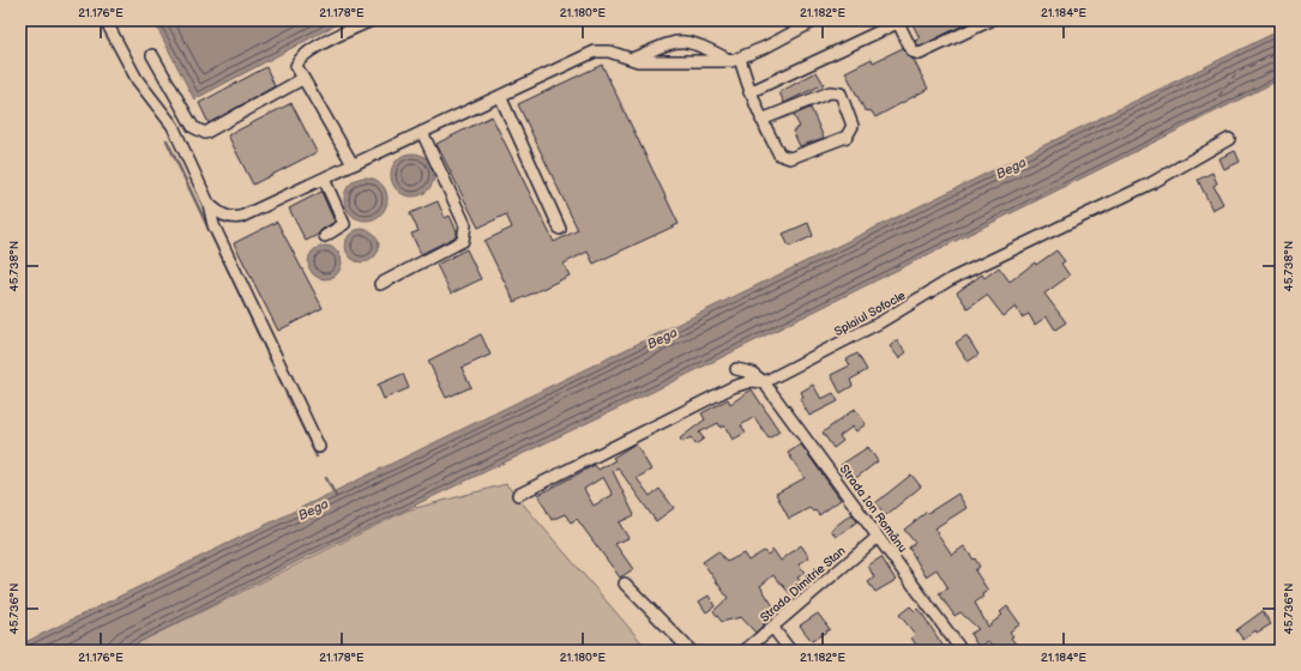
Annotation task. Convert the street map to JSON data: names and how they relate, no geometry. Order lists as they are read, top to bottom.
{
  "streets": {
    "street": ["Splaiul Sofocle", "Strada Ion Românu", "Strada Dimitrie Stan"]
  },
  "crossings": [
    ["Splaiul Sofocle", "Strada Ion Românu"],
    ["Strada Ion Românu", "Strada Dimitrie Stan"]
  ],
  "water": ["Bega"],
  "coordinates": [
    "21.176°E",
    "21.178°E",
    "21.180°E",
    "21.182°E",
    "21.184°E",
    "45.738°N",
    "45.736°N"
  ]
}
